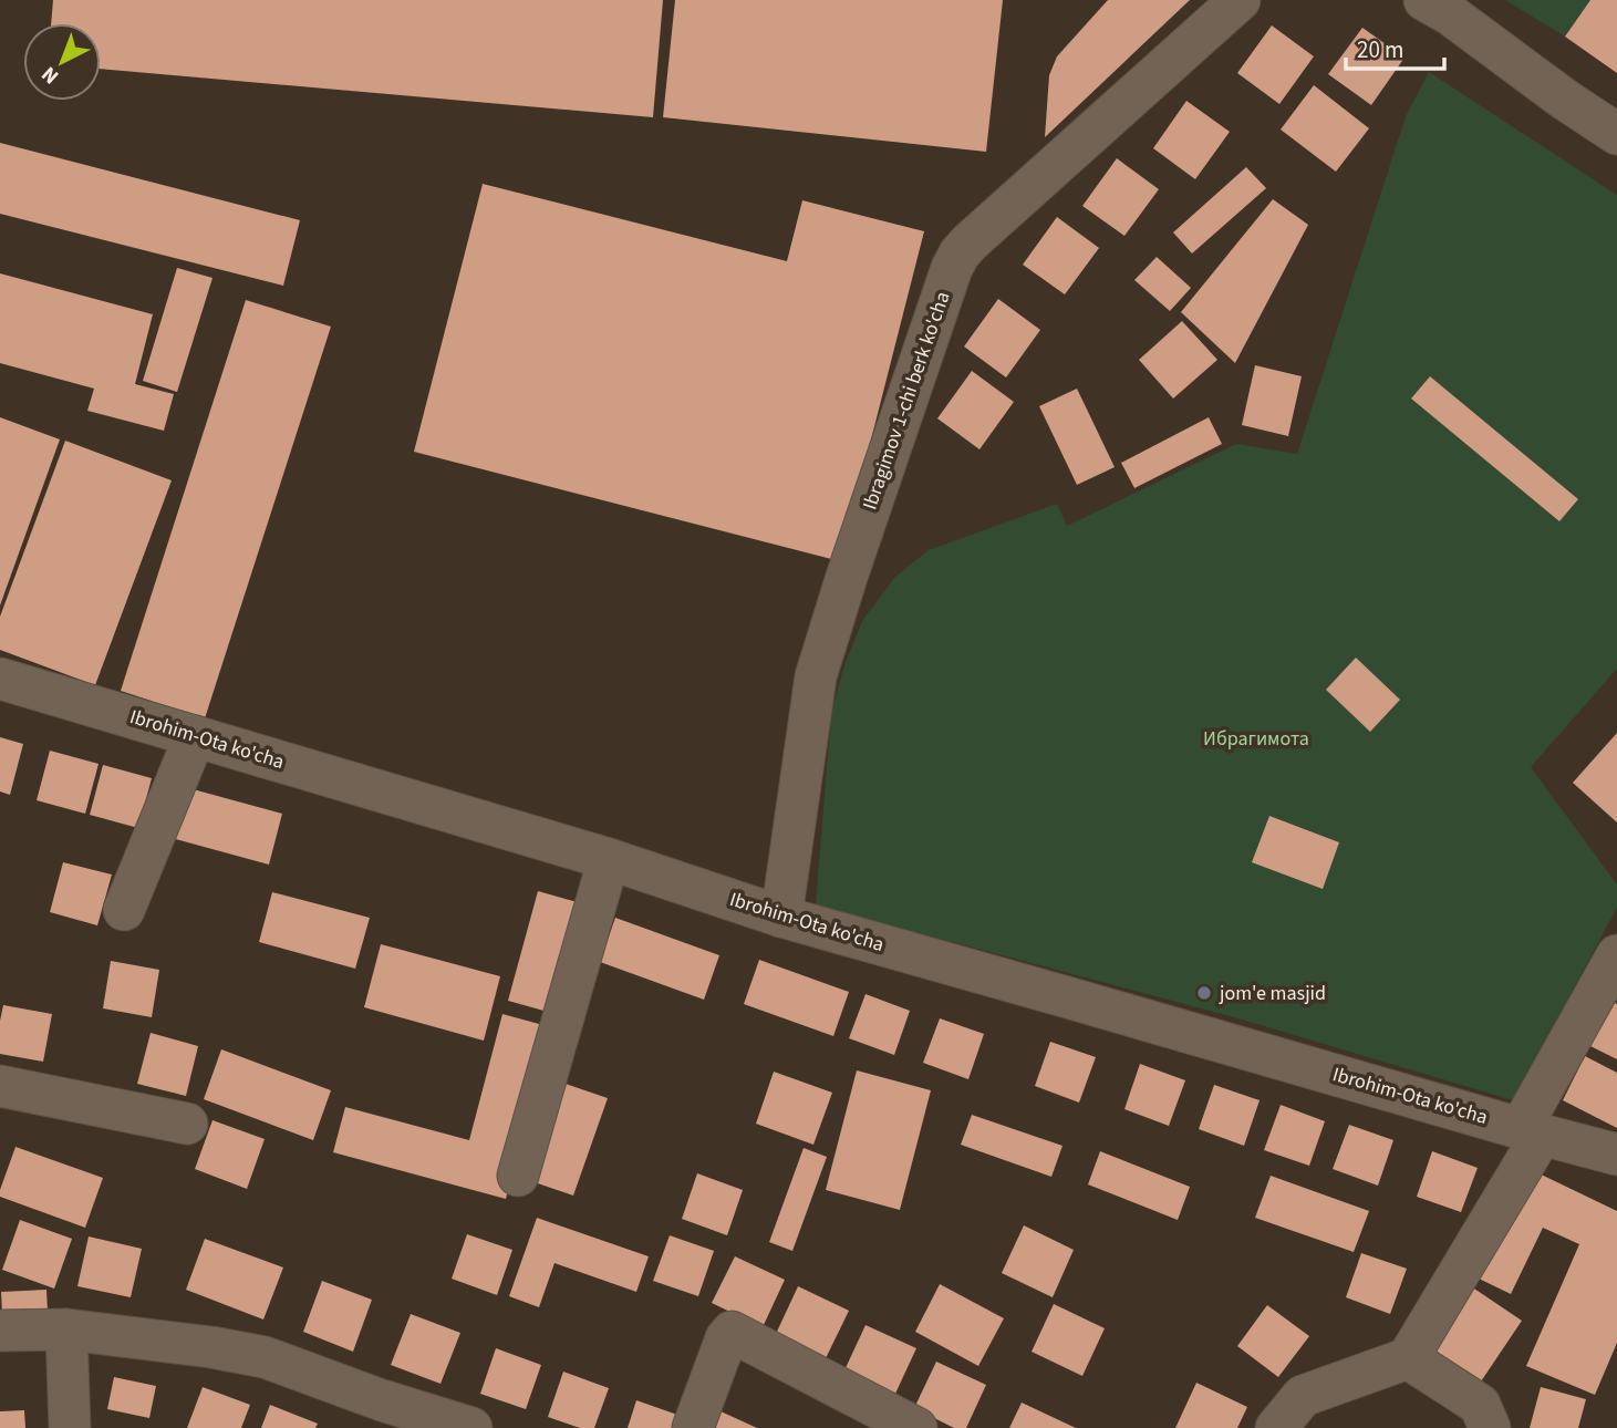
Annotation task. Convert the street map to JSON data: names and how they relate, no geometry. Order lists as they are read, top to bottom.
{
  "streets": {
    "street": ["Ibragimov 1-chi berk ko'cha", "Ibrohim-Ota ko'cha"]
  },
  "crossings": [
    ["Ibragimov 1-chi berk ko'cha", "Ibrohim-Ota ko'cha"]
  ],
  "parks": ["Ибрагимота"],
  "places": ["jom'e masjid"],
  "scale_bar": "20 m",
  "north": "bottom left"
}
